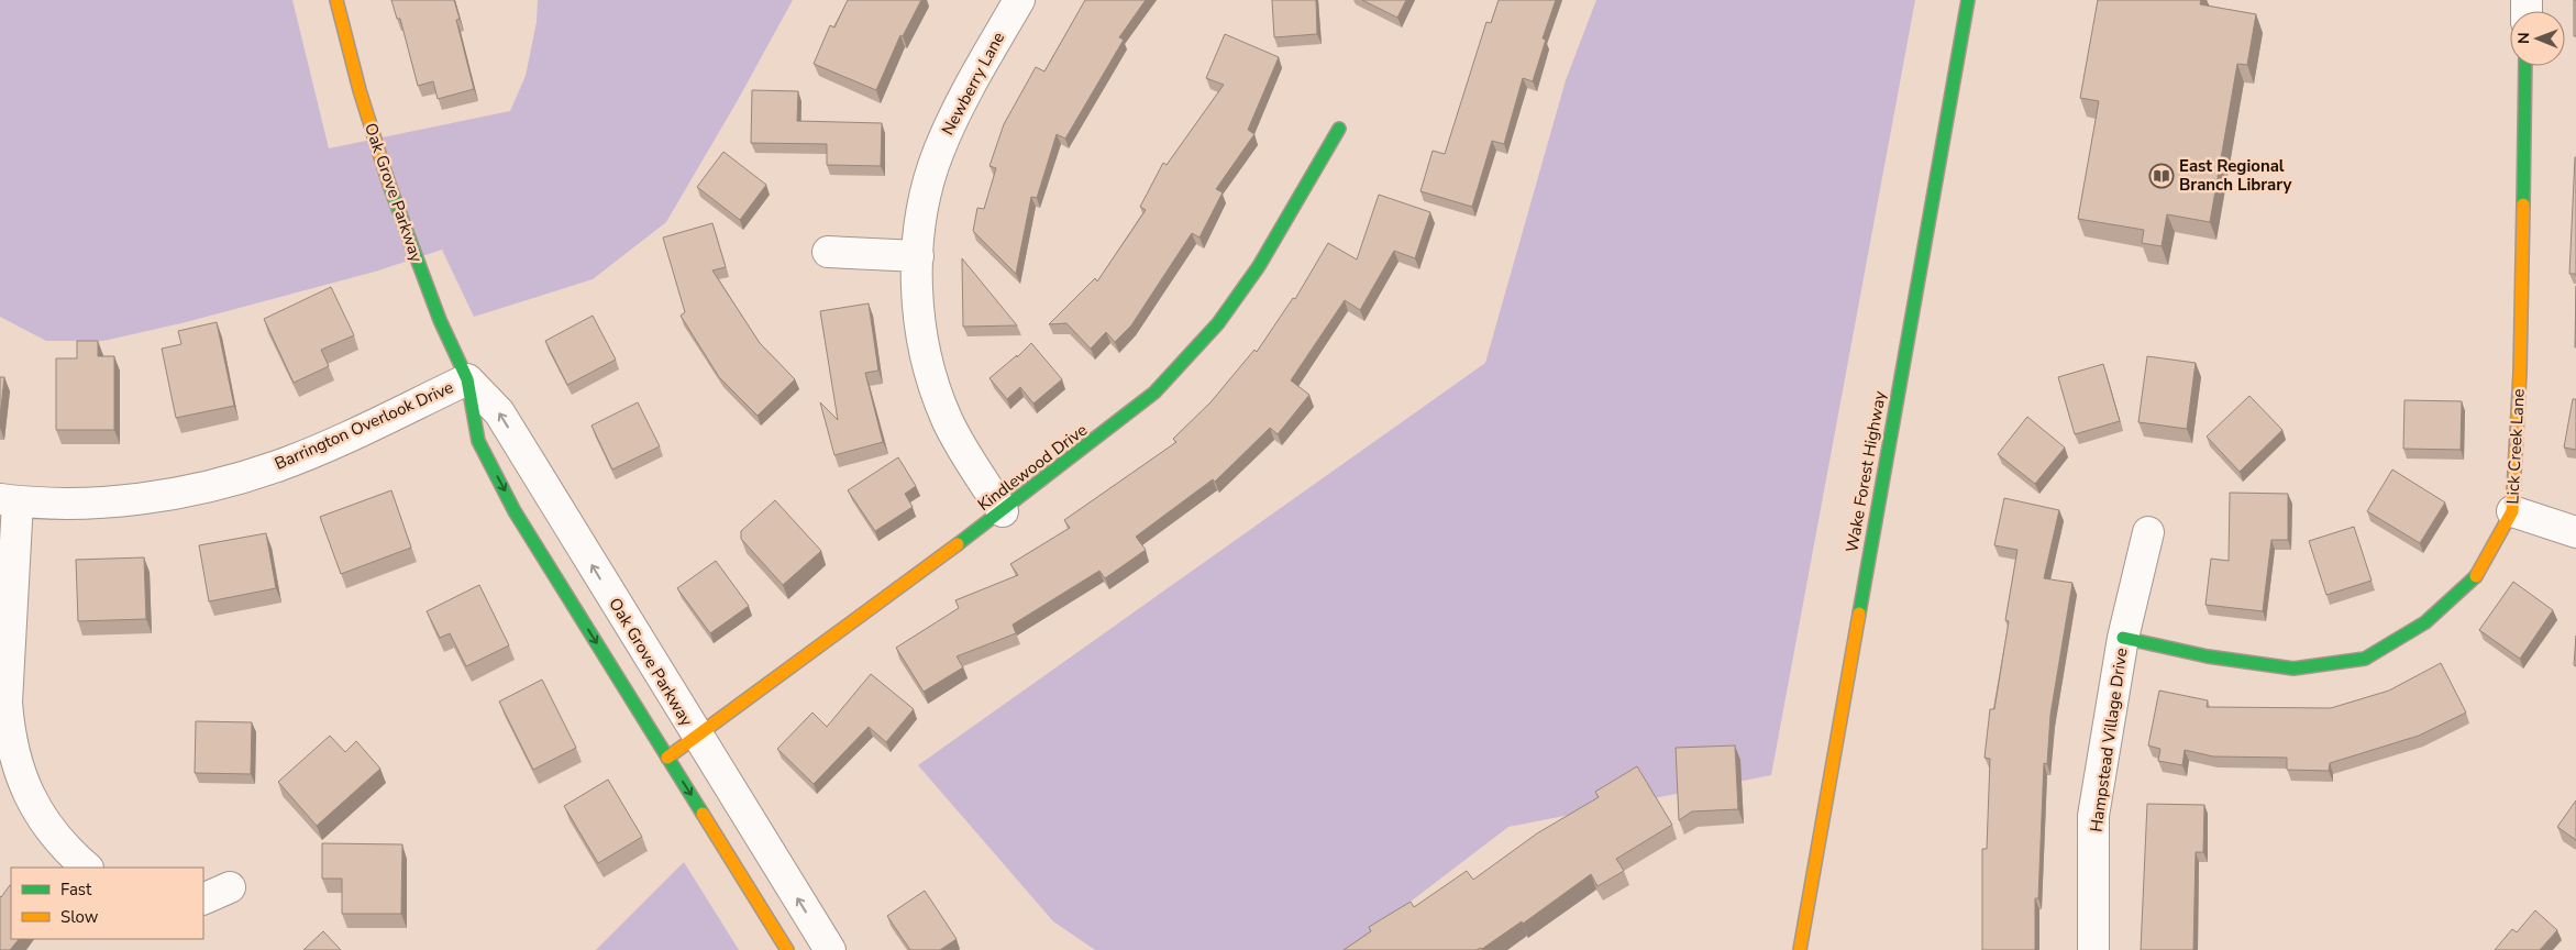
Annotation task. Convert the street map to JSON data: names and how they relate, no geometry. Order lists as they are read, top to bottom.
{
  "streets": {
    "main road": [
      "Oak Grove Parkway",
      "Lick Creek Lane",
      "Kindlewood Drive",
      "Wake Forest Highway"
    ],
    "street": ["Newberry Lane", "Barrington Overlook Drive", "Hampstead Village Drive"]
  },
  "crossings": [
    ["Newberry Lane", "Kindlewood Drive"],
    ["Oak Grove Parkway", "Barrington Overlook Drive"],
    ["Oak Grove Parkway", "Kindlewood Drive"],
    ["Lick Creek Lane", "Hampstead Village Drive"]
  ],
  "places": {
    "library": ["East Regional Branch Library"]
  },
  "legend": ["Fast", "Slow"],
  "north": "left"
}
